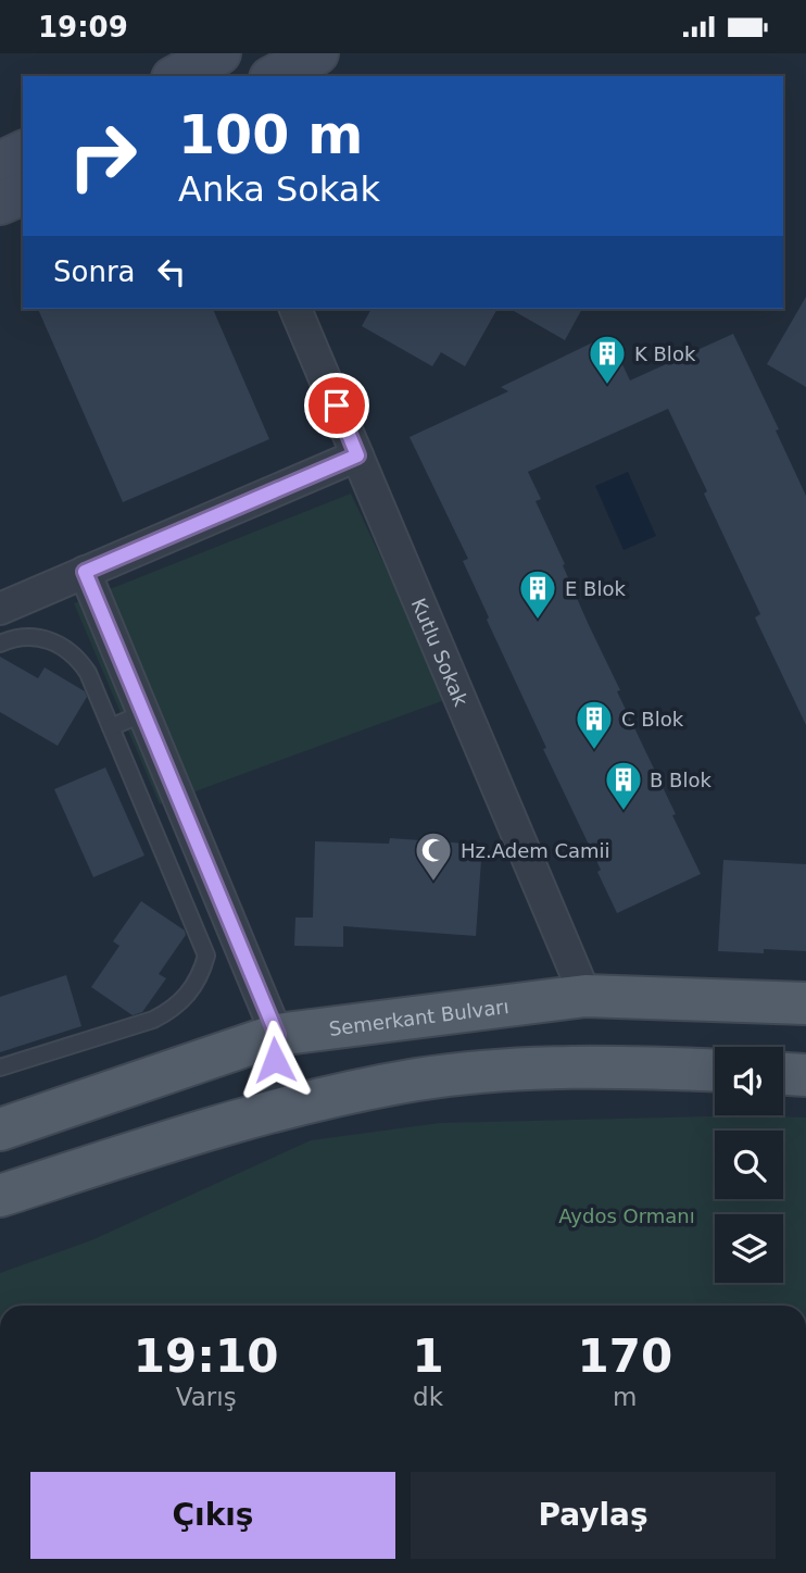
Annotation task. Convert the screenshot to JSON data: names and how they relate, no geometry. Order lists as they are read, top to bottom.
{
  "streets": {
    "main road": ["Semerkant Bulvarı"],
    "street": ["Kutlu Sokak"]
  },
  "crossings": [
    ["Kutlu Sokak", "Semerkant Bulvarı"]
  ],
  "parks": ["Aydos Ormanı"],
  "places": {
    "building": [
      "K Blok",
      "E Blok",
      "C Blok",
      "B Blok"
    ],
    "mosque": ["Hz.Adem Camii"]
  },
  "page": {
    "status": "19:09",
    "turn": ["100 m", "Anka Sokak"],
    "then": "Sonra",
    "eta": [
      "19:10",
      "Varış",
      "1",
      "dk",
      "170",
      "m"
    ],
    "buttons": ["Çıkış", "Paylaş"]
  }
}
